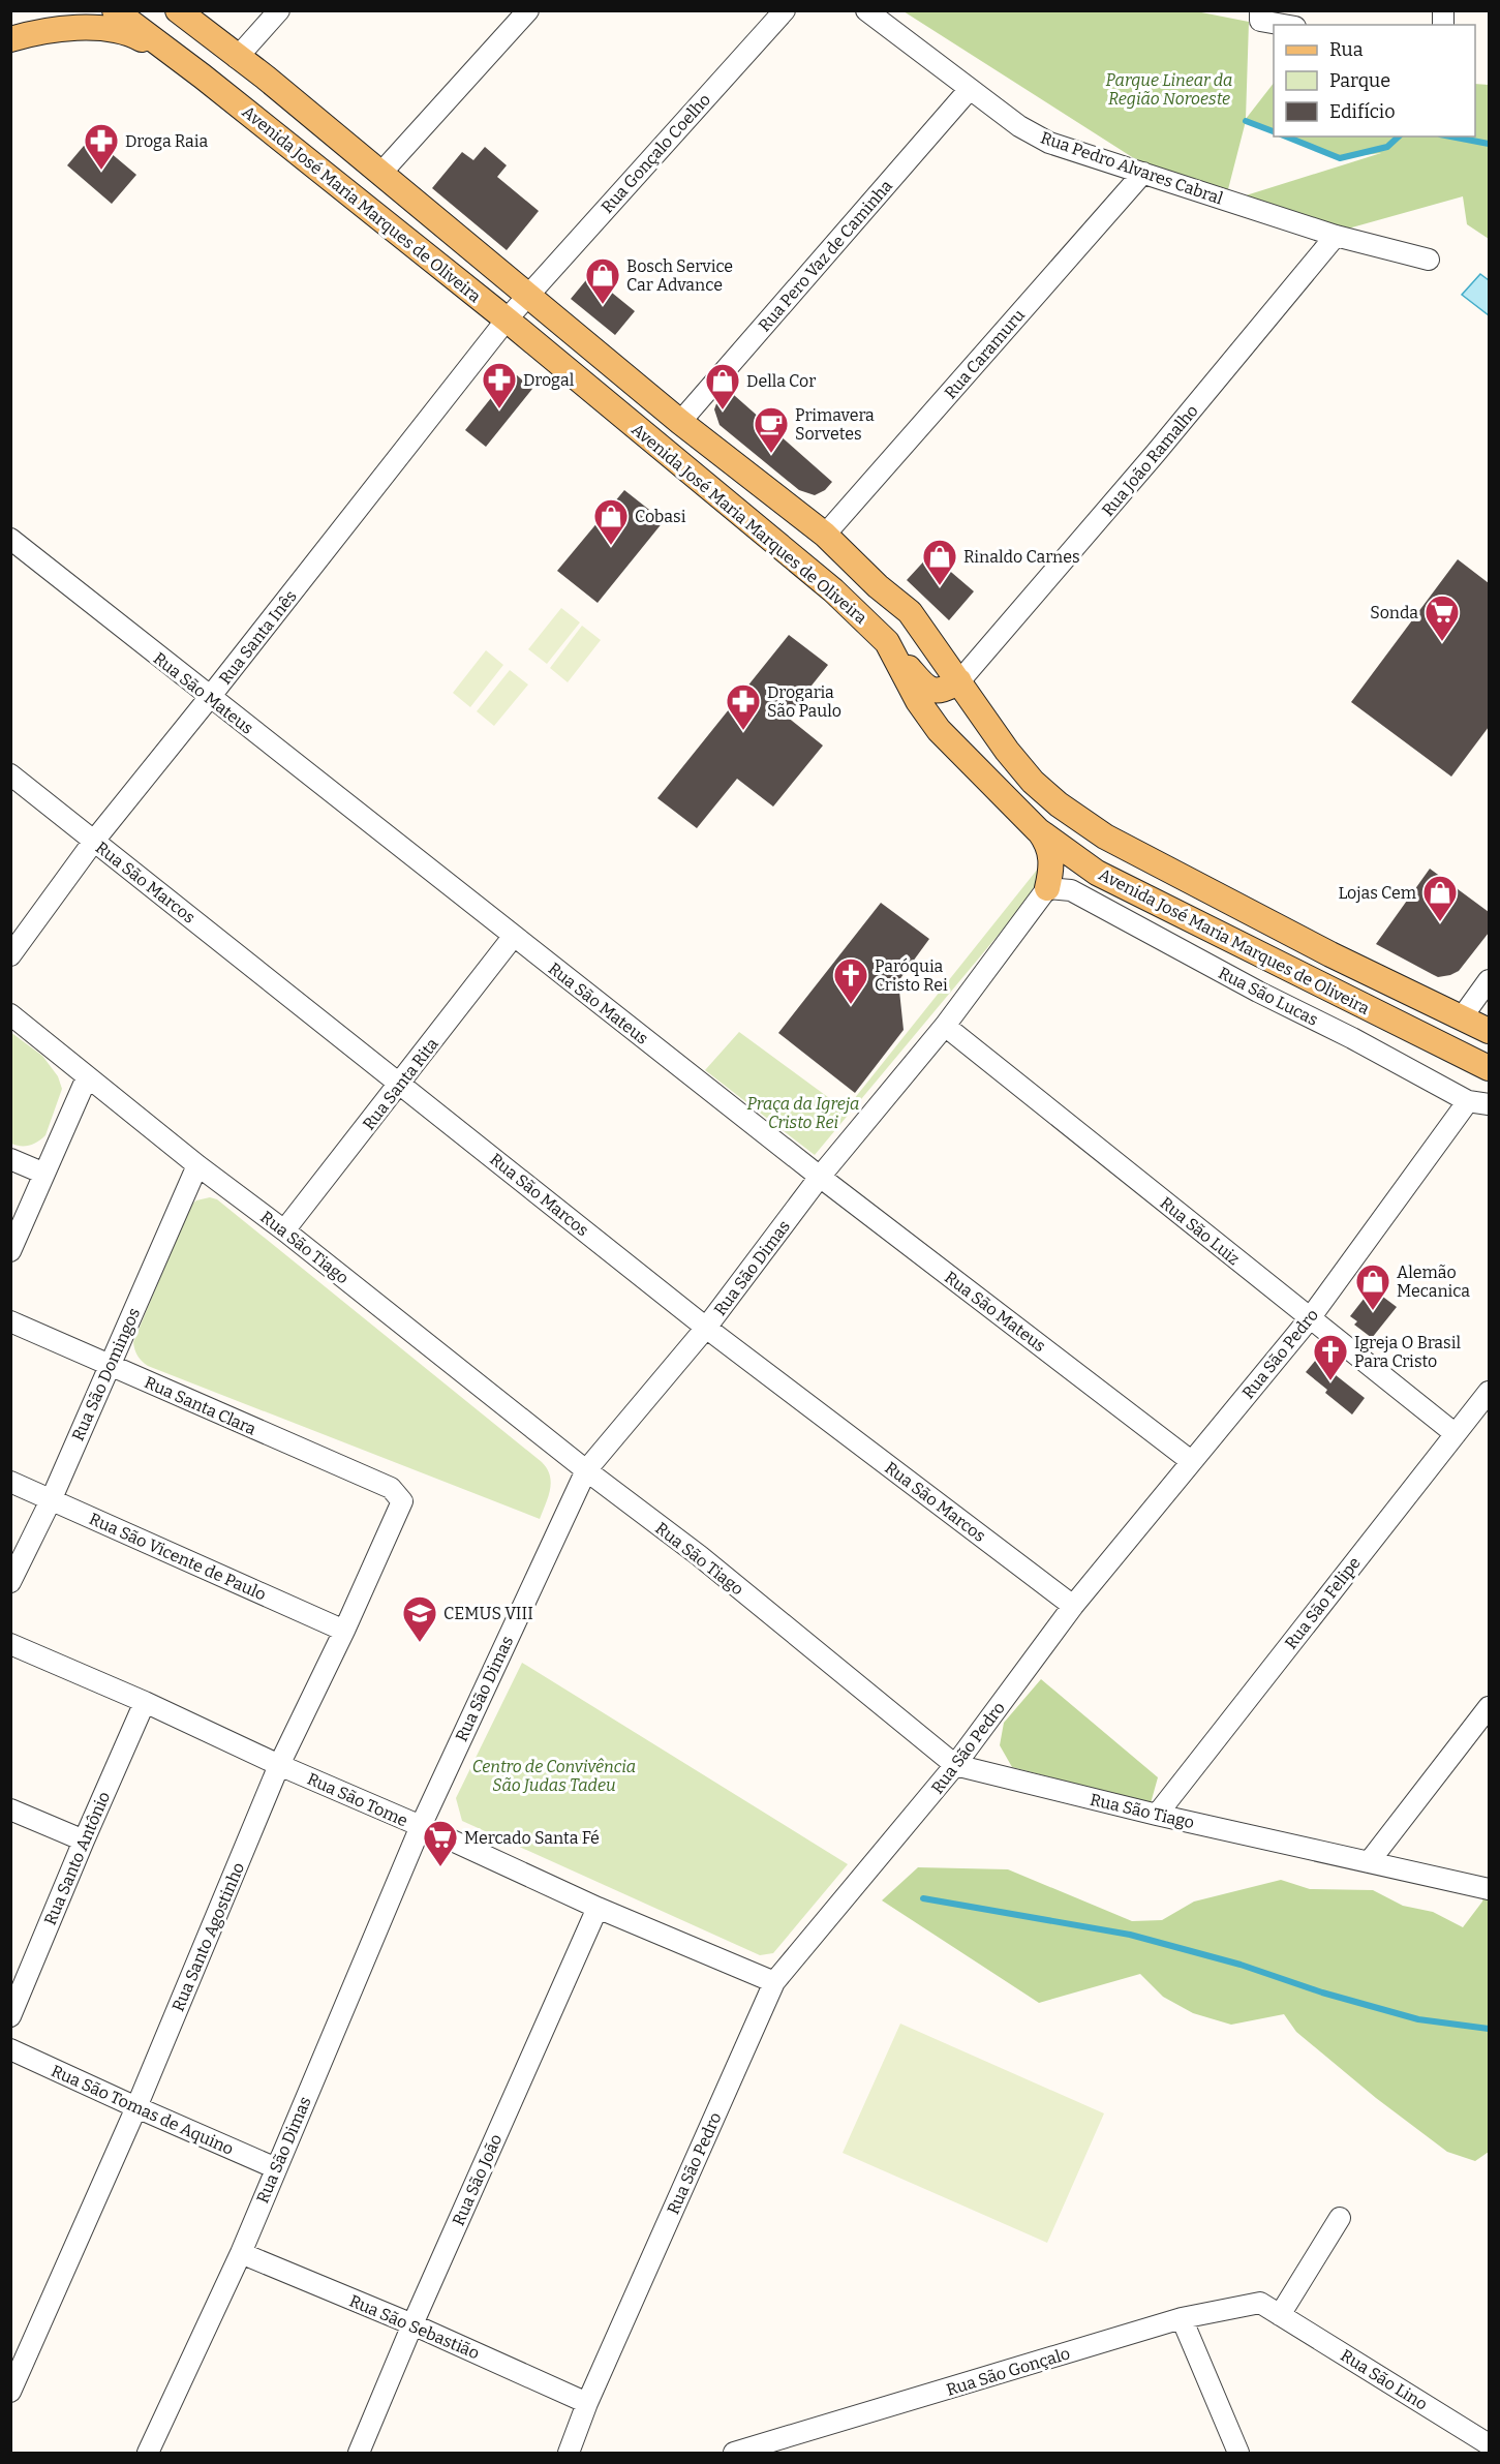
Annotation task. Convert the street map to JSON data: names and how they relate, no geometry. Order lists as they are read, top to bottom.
{
  "streets": {
    "main road": ["Avenida José Maria Marques de Oliveira"],
    "street": [
      "Rua Gonçalo Coelho",
      "Rua Pedro Alvares Cabral",
      "Rua Pero Vaz de Caminha",
      "Rua Caramuru",
      "Rua João Ramalho",
      "Rua Santa Inês",
      "Rua São Mateus",
      "Rua São Marcos",
      "Rua São Lucas",
      "Rua Santa Rita",
      "Rua São Luiz",
      "Rua São Tiago",
      "Rua São Dimas",
      "Rua São Pedro",
      "Rua São Domingos",
      "Rua Santa Clara",
      "Rua São Vicente de Paulo",
      "Rua São Felipe",
      "Rua São Tome",
      "Rua Santo Antônio",
      "Rua Santo Agostinho",
      "Rua São Tomas de Aquino",
      "Rua São João",
      "Rua São Sebastião",
      "Rua São Gonçalo",
      "Rua São Lino"
    ]
  },
  "crossings": [
    ["Rua Gonçalo Coelho", "Avenida José Maria Marques de Oliveira"],
    ["Rua Gonçalo Coelho", "Rua Santa Inês"],
    ["Rua Pedro Alvares Cabral", "Rua Pero Vaz de Caminha"],
    ["Rua Pedro Alvares Cabral", "Rua Caramuru"],
    ["Rua Pedro Alvares Cabral", "Rua João Ramalho"],
    ["Avenida José Maria Marques de Oliveira", "Rua Pero Vaz de Caminha"],
    ["Avenida José Maria Marques de Oliveira", "Rua Caramuru"],
    ["Avenida José Maria Marques de Oliveira", "Rua João Ramalho"],
    ["Avenida José Maria Marques de Oliveira", "Rua Santa Inês"],
    ["Rua Santa Inês", "Rua São Mateus"],
    ["Rua Santa Inês", "Rua São Marcos"],
    ["Rua São Mateus", "Rua Santa Rita"],
    ["Rua São Mateus", "Rua São Dimas"],
    ["Rua São Mateus", "Rua São Pedro"],
    ["Rua São Marcos", "Rua Santa Rita"],
    ["Rua São Marcos", "Rua São Dimas"],
    ["Rua São Marcos", "Rua São Pedro"],
    ["Rua São Lucas", "Rua São Dimas"],
    ["Rua São Lucas", "Rua São Pedro"],
    ["Rua Santa Rita", "Rua São Tiago"],
    ["Rua São Luiz", "Rua São Dimas"],
    ["Rua São Luiz", "Rua São Pedro"],
    ["Rua São Luiz", "Rua São Felipe"],
    ["Rua São Tiago", "Rua São Dimas"],
    ["Rua São Tiago", "Rua São Pedro"],
    ["Rua São Tiago", "Rua São Domingos"],
    ["Rua São Tiago", "Rua São Felipe"],
    ["Rua São Dimas", "Rua São Tome"],
    ["Rua São Dimas", "Rua São Tomas de Aquino"],
    ["Rua São Dimas", "Rua São Sebastião"],
    ["Rua São Pedro", "Rua São Tome"],
    ["Rua São Pedro", "Rua São Sebastião"],
    ["Rua São Domingos", "Rua Santa Clara"],
    ["Rua São Domingos", "Rua São Vicente de Paulo"],
    ["Rua Santa Clara", "Rua Santo Agostinho"],
    ["Rua São Vicente de Paulo", "Rua Santo Agostinho"],
    ["Rua São Tome", "Rua Santo Antônio"],
    ["Rua São Tome", "Rua Santo Agostinho"],
    ["Rua São Tome", "Rua São João"],
    ["Rua Santo Agostinho", "Rua São Tomas de Aquino"],
    ["Rua São João", "Rua São Sebastião"],
    ["Rua São Gonçalo", "Rua São Lino"]
  ],
  "parks": ["Parque Linear da Região Noroeste", "Praça da Igreja Cristo Rei", "Centro de Convivência São Judas Tadeu"],
  "places": {
    "pharmacy": ["Droga Raia", "Drogal", "Drogaria São Paulo"],
    "shop": [
      "Bosch Service Car Advance",
      "Della Cor",
      "Cobasi",
      "Rinaldo Carnes",
      "Lojas Cem",
      "Alemão Mecanica"
    ],
    "cafe": ["Primavera Sorvetes"],
    "supermarket": ["Sonda", "Mercado Santa Fé"],
    "church": ["Paróquia Cristo Rei", "Igreja O Brasil Para Cristo"],
    "school or university": ["CEMUS VIII"]
  },
  "legend": ["Rua", "Parque", "Edifício"]
}
